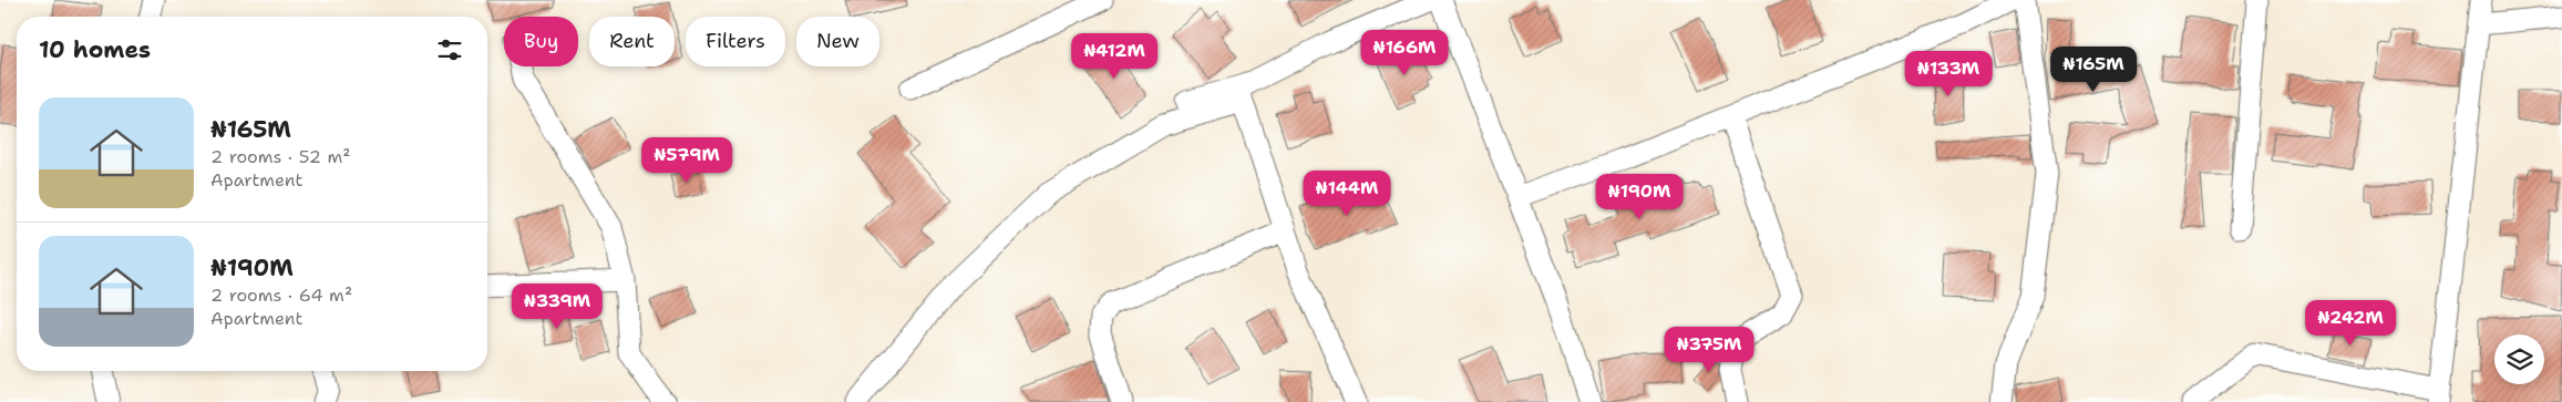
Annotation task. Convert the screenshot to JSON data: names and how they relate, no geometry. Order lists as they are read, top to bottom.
{
  "page": {
    "chip": [
      "Buy",
      "Rent",
      "Filters",
      "New"
    ],
    "heading": "10 homes",
    "price": [
      "₦166M",
      "₦412M",
      "₦165M",
      "₦133M",
      "₦579M",
      "₦144M",
      "₦190M",
      "₦339M",
      "₦242M",
      "₦375M"
    ],
    "list": [
      {
        "name": "₦165M",
        "note": "2 rooms · 52 m² · Apartment"
      },
      {
        "name": "₦190M",
        "note": "2 rooms · 64 m² · Apartment"
      }
    ]
  }
}
